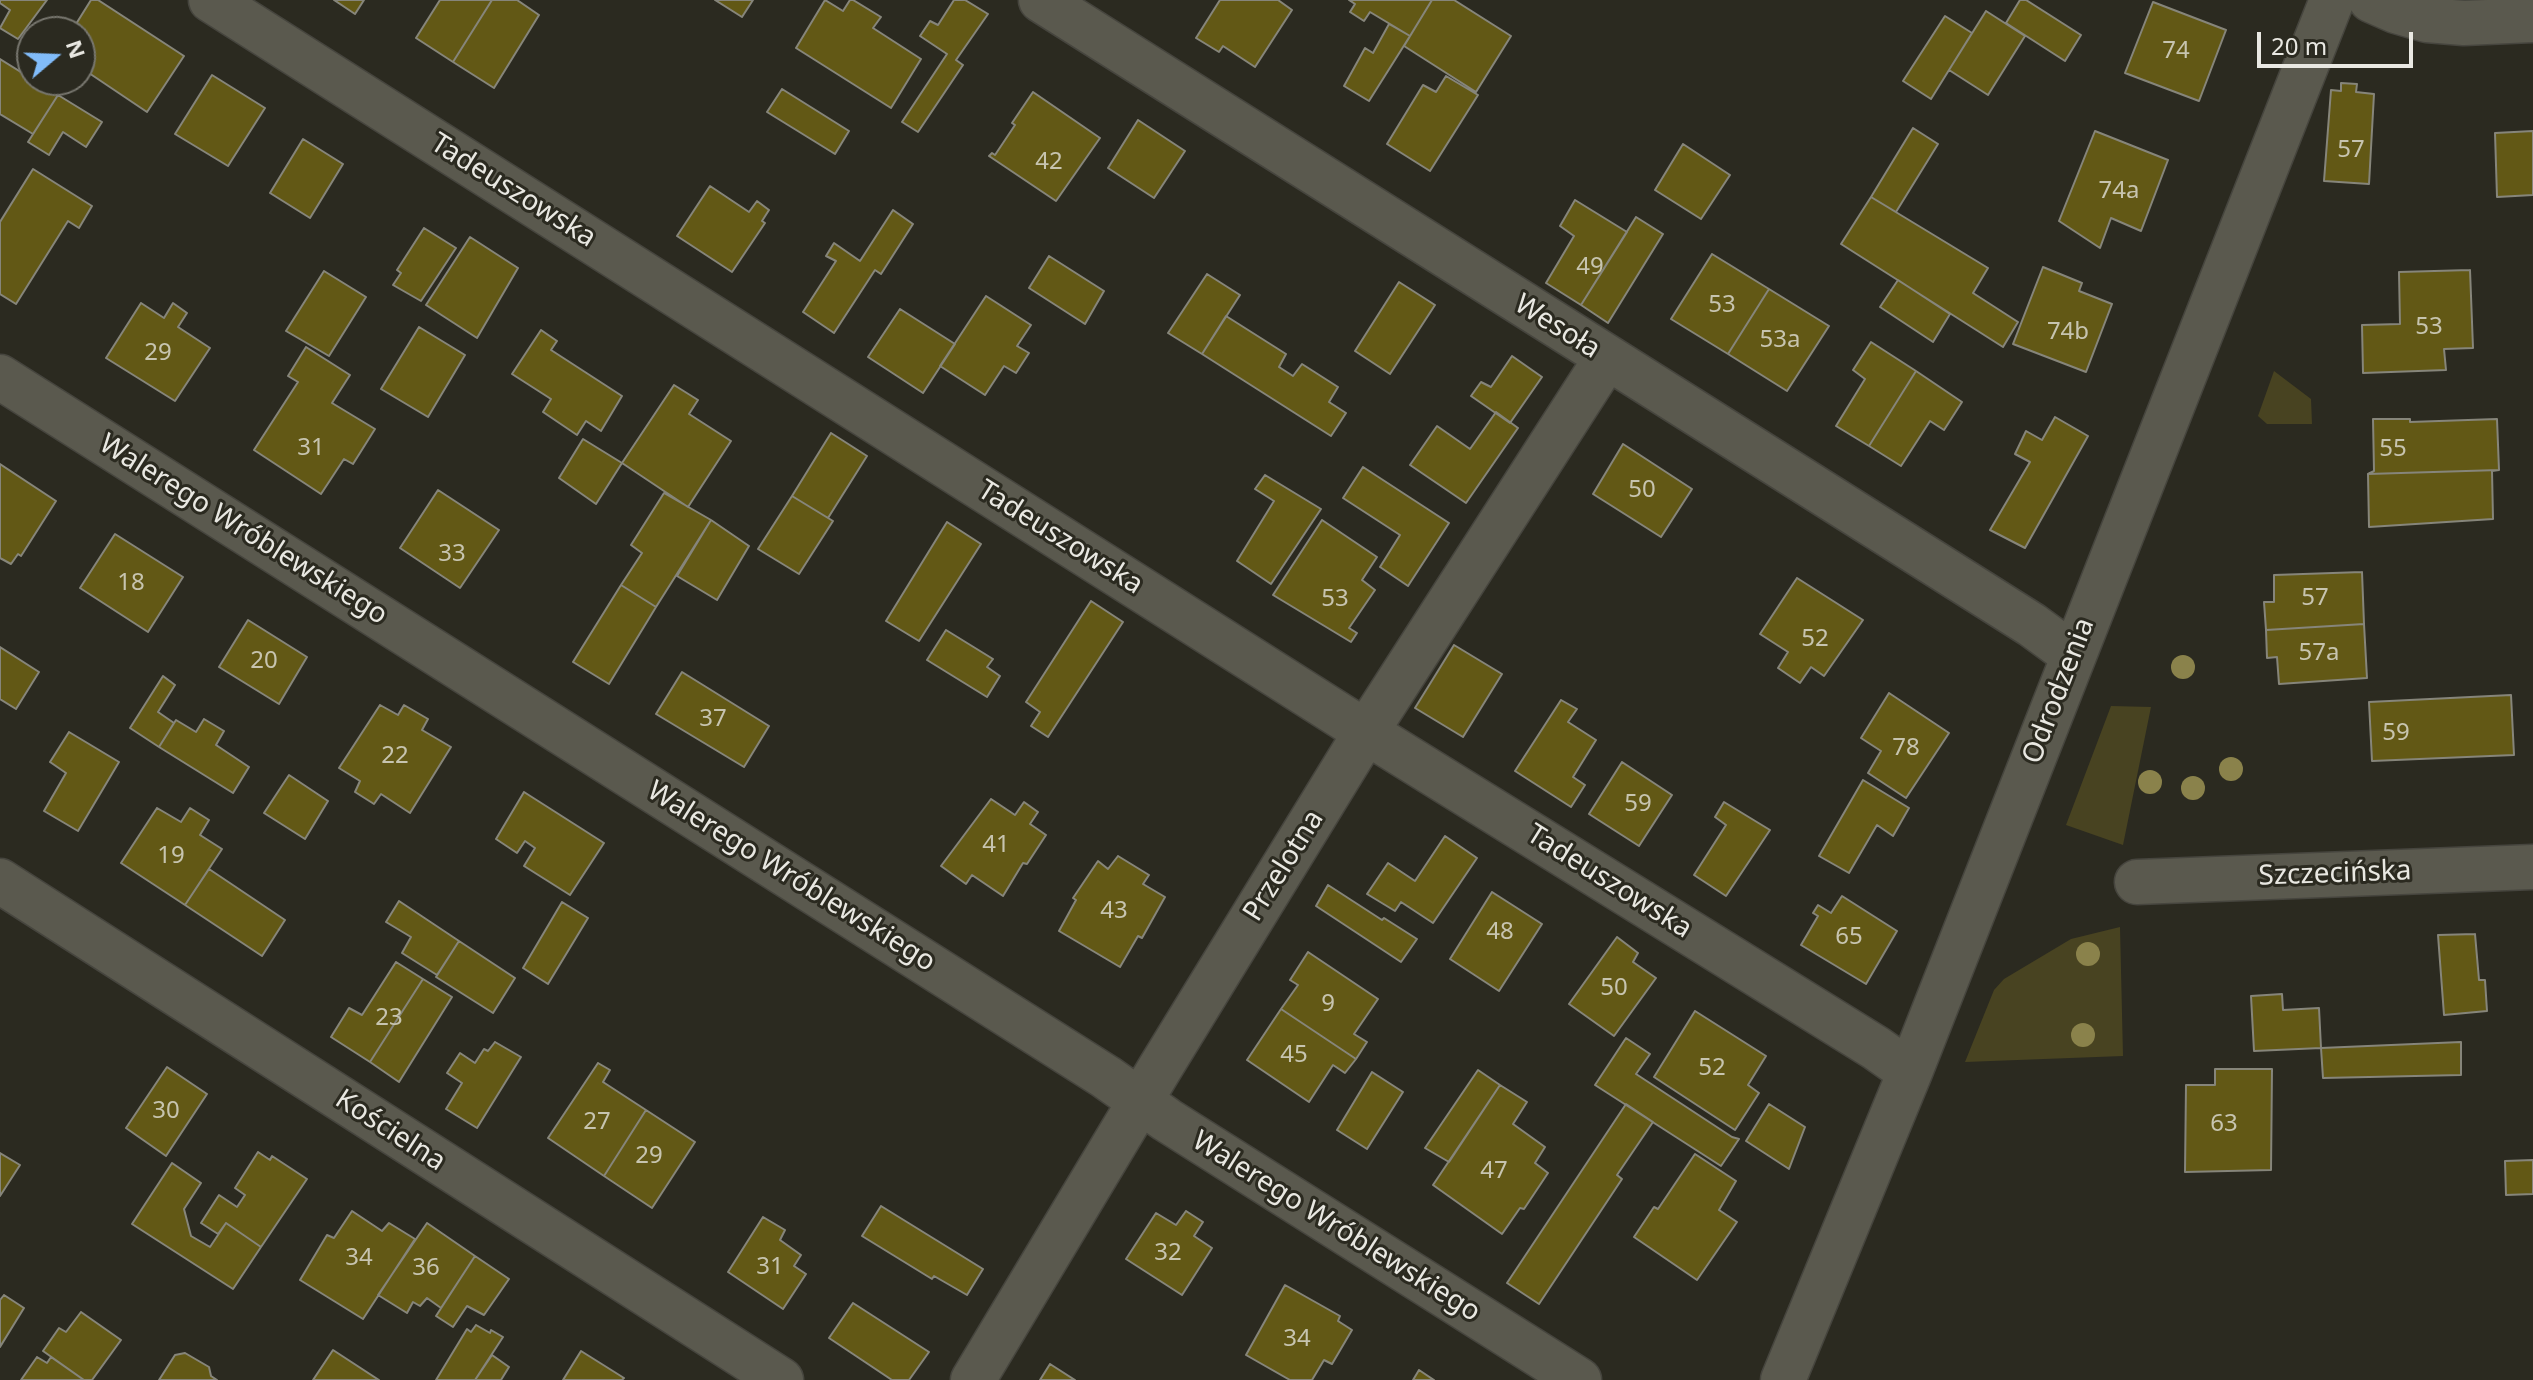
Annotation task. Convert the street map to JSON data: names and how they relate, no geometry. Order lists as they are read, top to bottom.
{
  "streets": {
    "street": [
      "Tadeuszowska",
      "Wesoła",
      "Walerego Wróblewskiego",
      "Odrodzenia",
      "Przelotna",
      "Szczecińska",
      "Kościelna"
    ]
  },
  "crossings": [
    ["Tadeuszowska", "Odrodzenia"],
    ["Tadeuszowska", "Przelotna"],
    ["Wesoła", "Odrodzenia"],
    ["Wesoła", "Przelotna"],
    ["Walerego Wróblewskiego", "Przelotna"]
  ],
  "house_numbers": [
    "74",
    "57",
    "42",
    "74a",
    "49",
    "53",
    "53",
    "74b",
    "53a",
    "29",
    "31",
    "55",
    "50",
    "33",
    "18",
    "57",
    "53",
    "52",
    "57a",
    "20",
    "37",
    "59",
    "78",
    "22",
    "59",
    "41",
    "19",
    "43",
    "48",
    "65",
    "50",
    "9",
    "23",
    "45",
    "52",
    "30",
    "27",
    "63",
    "29",
    "47",
    "32",
    "34",
    "31",
    "36",
    "34"
  ],
  "scale_bar": "20 m",
  "north": "right"
}
